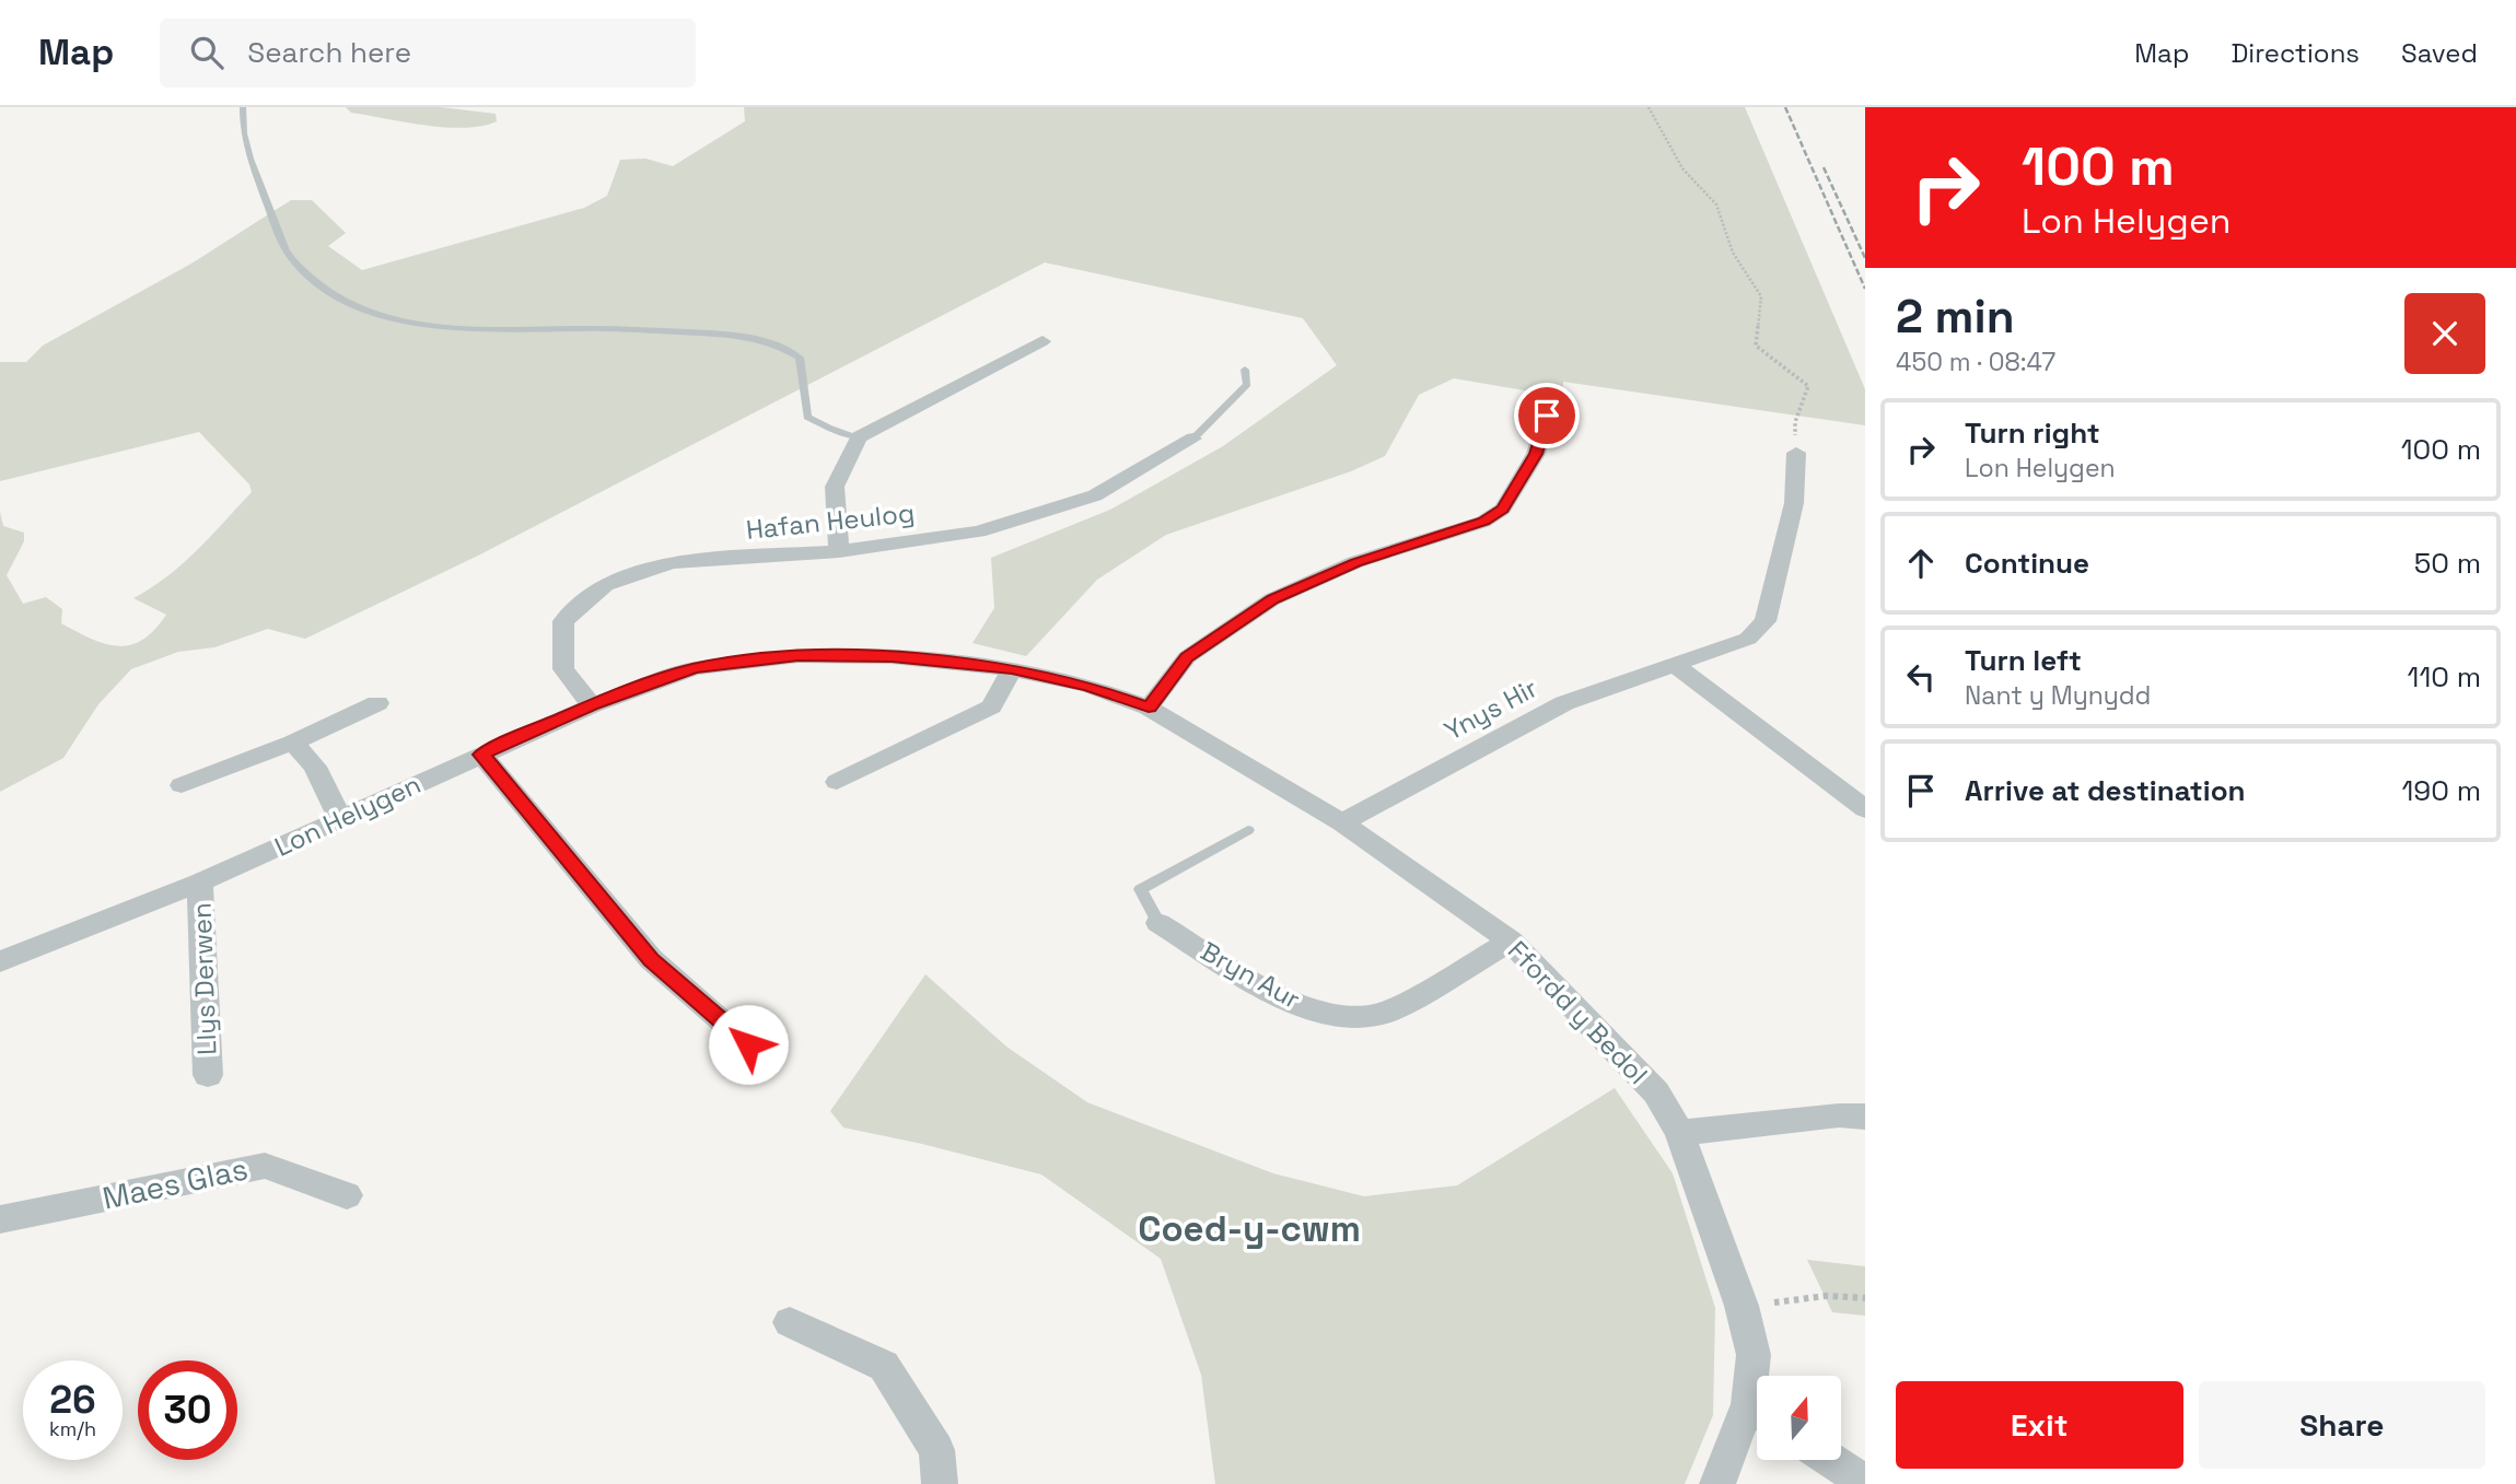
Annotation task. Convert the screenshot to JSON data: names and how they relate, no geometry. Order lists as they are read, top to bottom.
{
  "streets": {
    "street": [
      "Hafan Heulog",
      "Ynys Hir",
      "Lon Helygen",
      "Bryn Aur",
      "Llys Derwen",
      "Ffordd y Bedol",
      "Maes Glas"
    ]
  },
  "crossings": [
    ["Hafan Heulog", "Lon Helygen"],
    ["Ynys Hir", "Ffordd y Bedol"],
    ["Lon Helygen", "Llys Derwen"],
    ["Lon Helygen", "Ffordd y Bedol"],
    ["Bryn Aur", "Ffordd y Bedol"]
  ],
  "districts": ["Coed-y-cwm"],
  "north": "top",
  "page": {
    "header": "Map",
    "search": "Search here",
    "nav": ["Map", "Directions", "Saved"],
    "turn": ["100 m", "Lon Helygen"],
    "heading": ["2 min", "450 m · 08:47"],
    "list": [
      {
        "name": "Turn right",
        "note": "Lon Helygen",
        "value": "100 m"
      },
      {
        "name": "Continue",
        "value": "50 m"
      },
      {
        "name": "Turn left",
        "note": "Nant y Mynydd",
        "value": "110 m"
      },
      {
        "name": "Arrive at destination",
        "value": "190 m"
      }
    ],
    "speed": "26 km/h",
    "limit": "30",
    "buttons": ["Exit", "Share"]
  }
}
